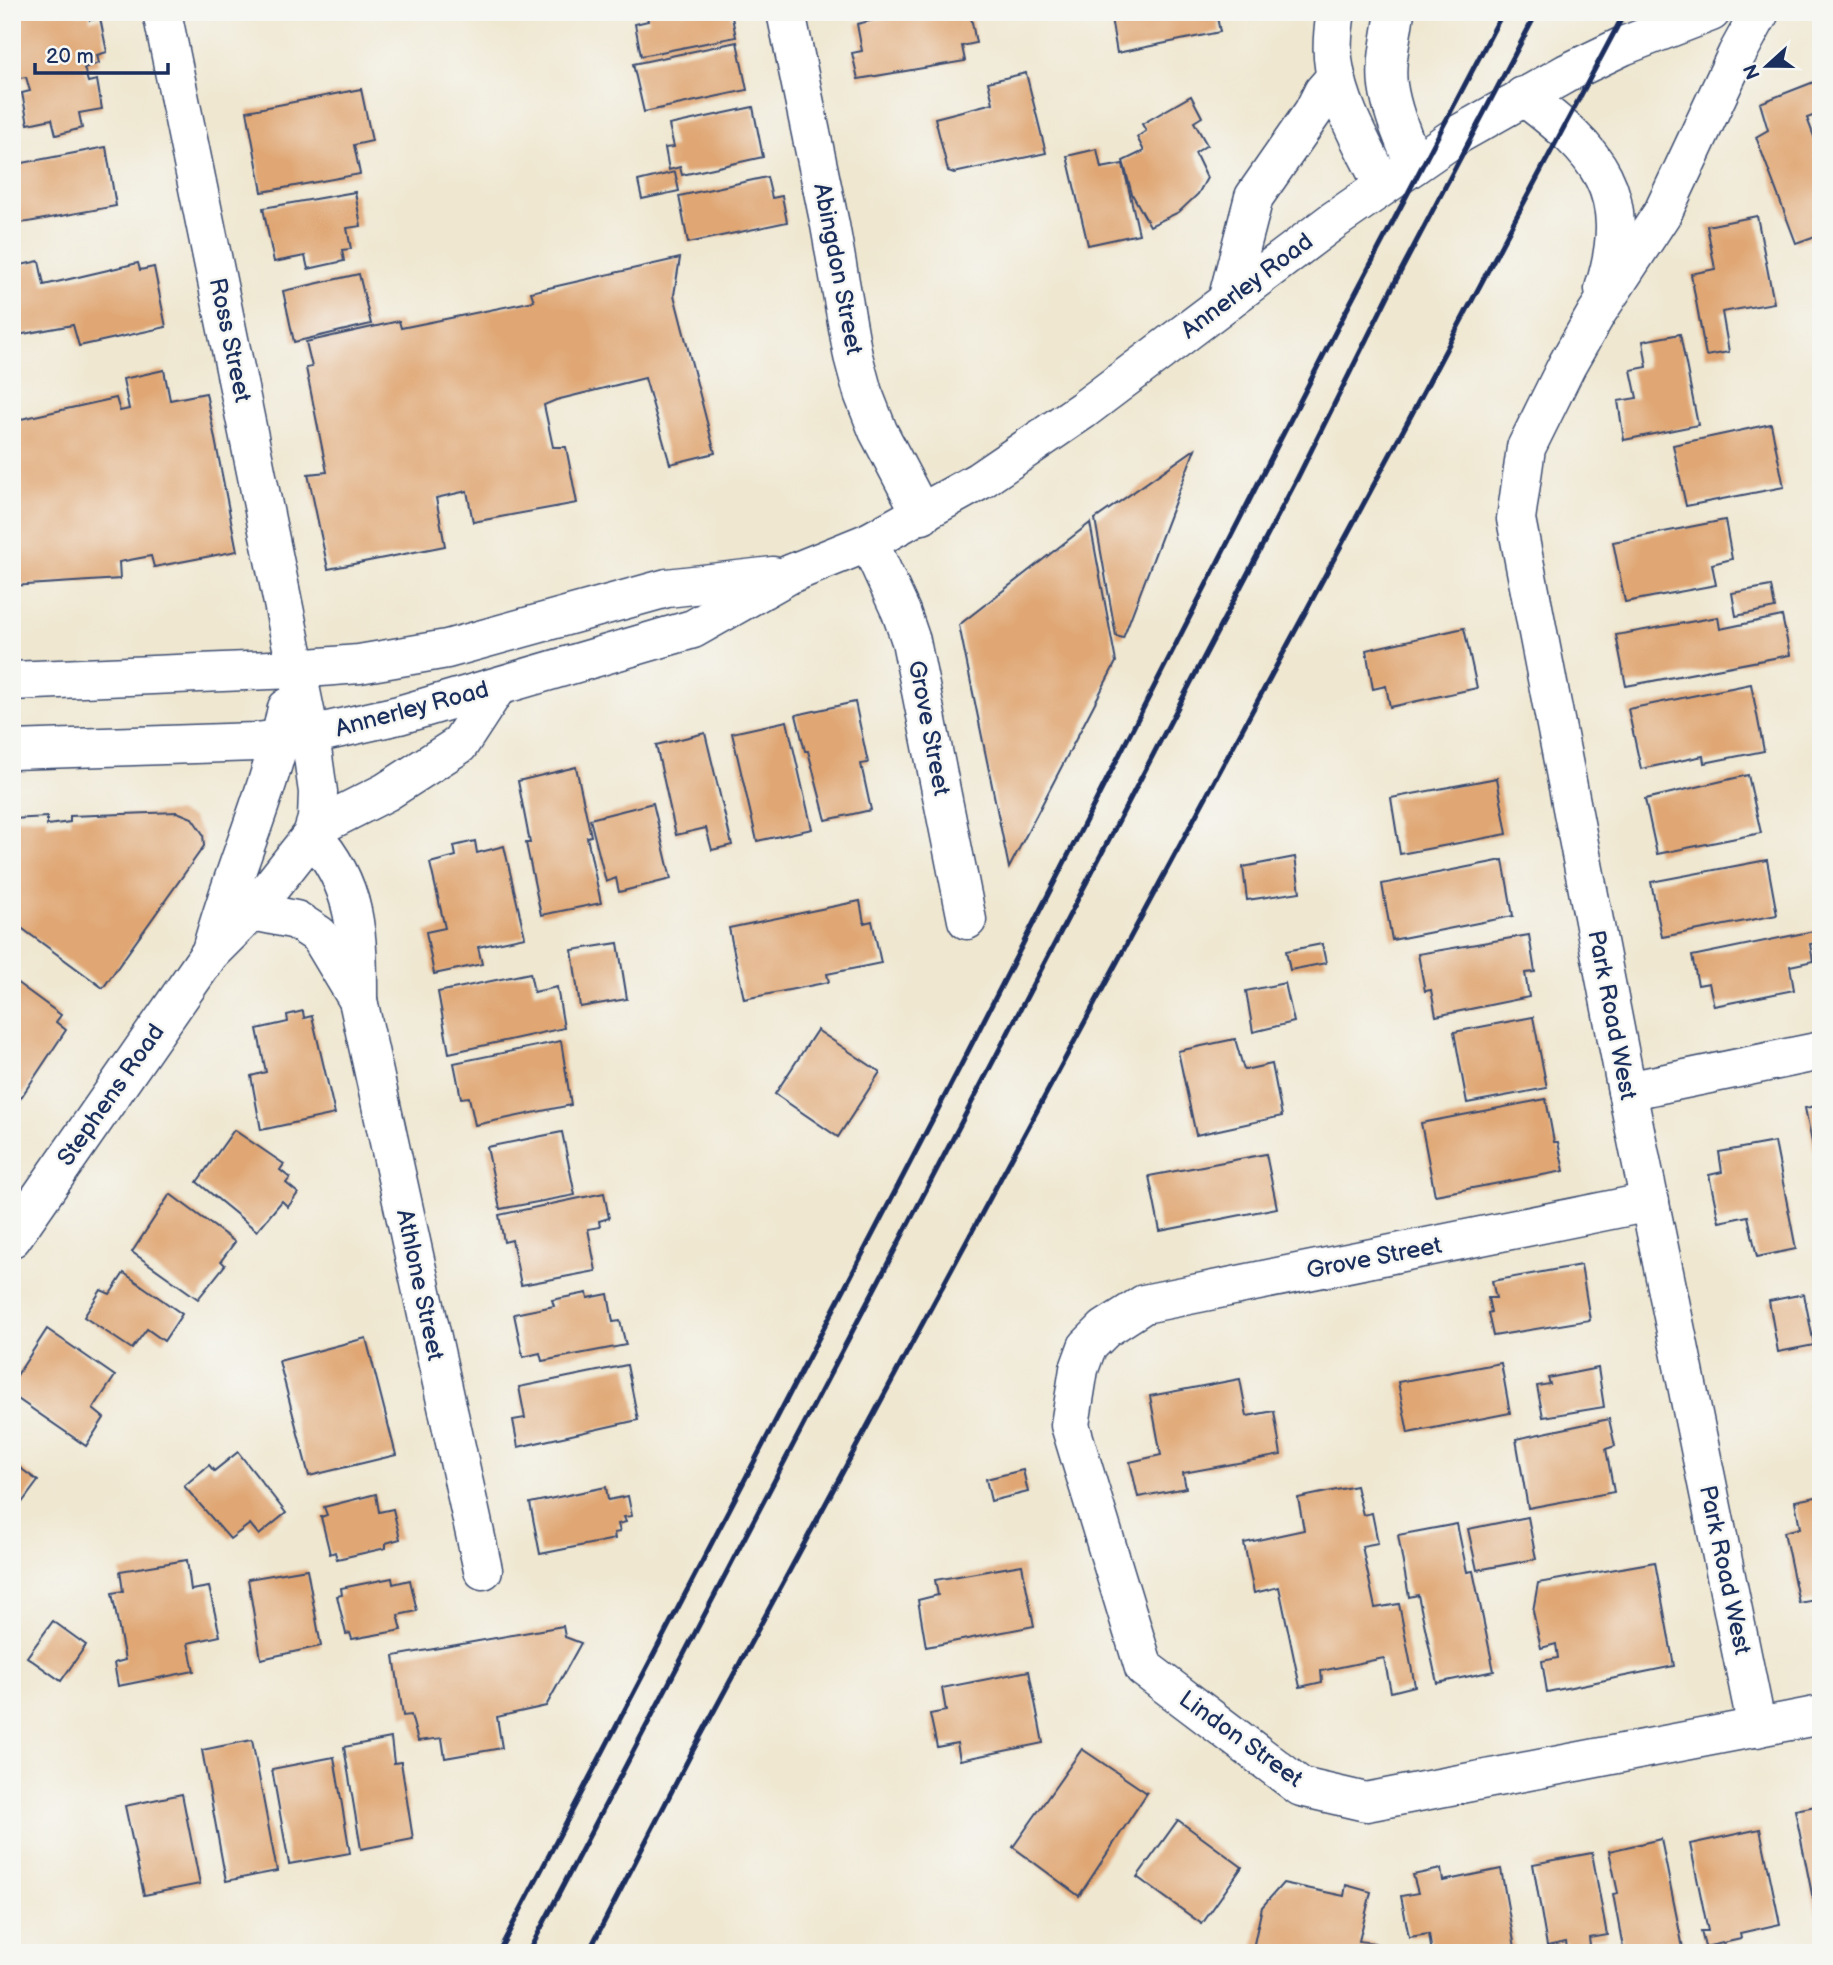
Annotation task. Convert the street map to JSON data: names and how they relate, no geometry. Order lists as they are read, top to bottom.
{
  "streets": {
    "street": [
      "Abingdon Street",
      "Annerley Road",
      "Ross Street",
      "Grove Street",
      "Park Road West",
      "Stephens Road",
      "Athlone Street",
      "Lindon Street"
    ]
  },
  "crossings": [
    ["Abingdon Street", "Annerley Road"],
    ["Annerley Road", "Ross Street"],
    ["Annerley Road", "Grove Street"],
    ["Annerley Road", "Park Road West"],
    ["Annerley Road", "Stephens Road"],
    ["Grove Street", "Park Road West"],
    ["Grove Street", "Lindon Street"],
    ["Park Road West", "Lindon Street"],
    ["Stephens Road", "Athlone Street"]
  ],
  "scale_bar": "20 m",
  "north": "left"
}
